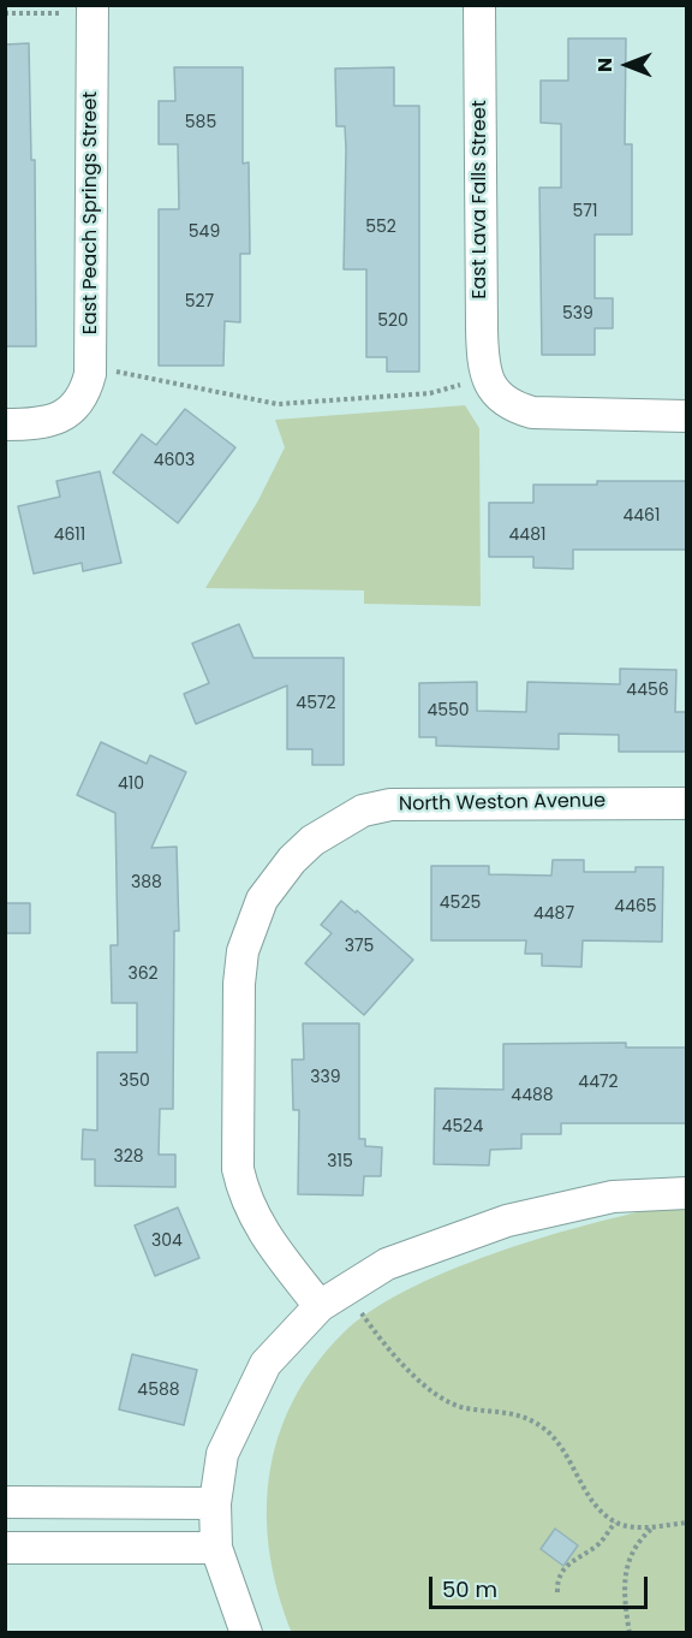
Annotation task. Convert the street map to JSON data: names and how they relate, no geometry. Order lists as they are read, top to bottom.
{
  "streets": {
    "street": ["East Lava Falls Street", "East Peach Springs Street", "North Weston Avenue"]
  },
  "house_numbers": [
    "585",
    "571",
    "552",
    "549",
    "527",
    "539",
    "520",
    "4603",
    "4461",
    "4611",
    "4481",
    "4456",
    "4572",
    "4550",
    "410",
    "388",
    "4525",
    "4465",
    "4487",
    "375",
    "362",
    "339",
    "350",
    "4472",
    "4488",
    "4524",
    "328",
    "315",
    "304",
    "4588"
  ],
  "scale_bar": "50 m",
  "north": "left"
}
